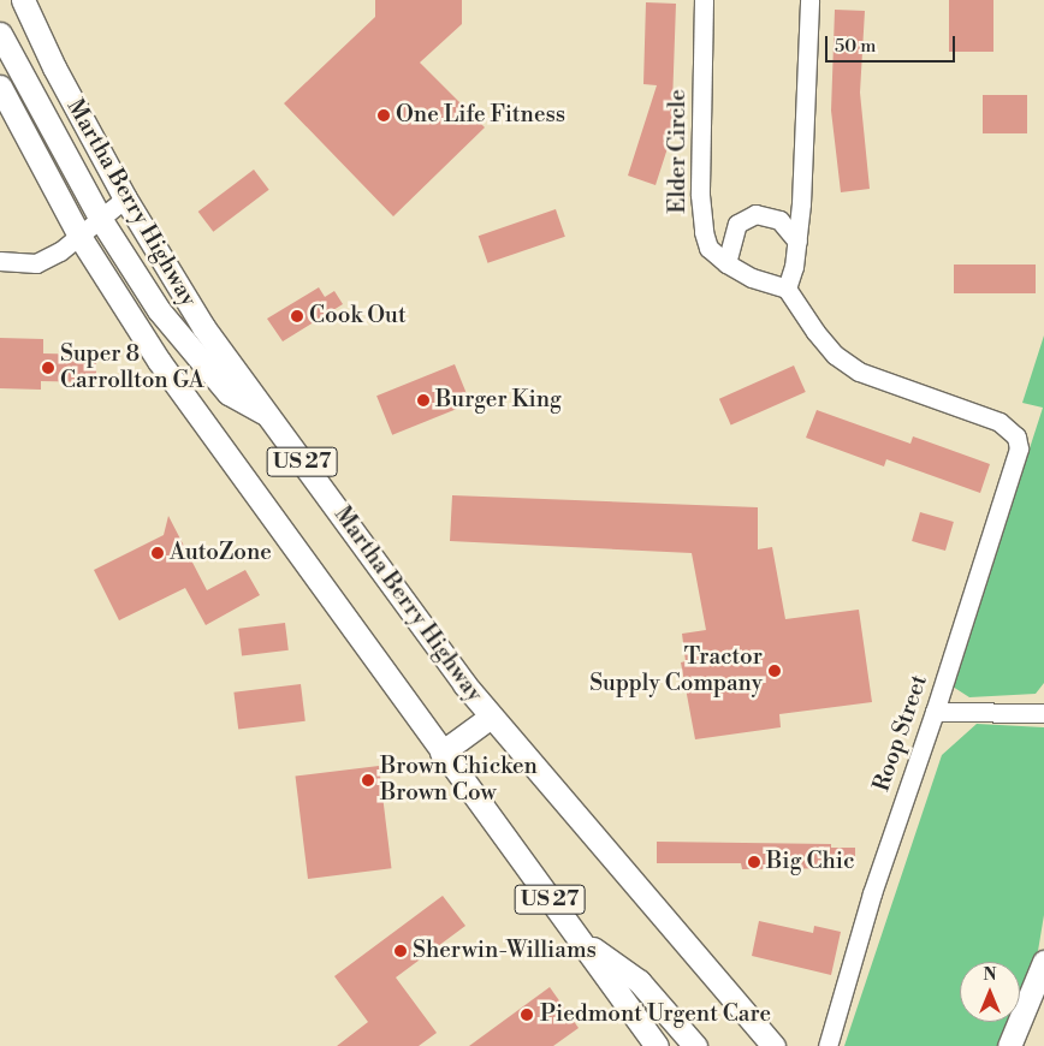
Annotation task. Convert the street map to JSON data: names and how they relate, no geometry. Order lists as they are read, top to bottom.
{
  "streets": {
    "main road": ["Martha Berry Highway", "US 27"],
    "street": ["Elder Circle", "Roop Street"]
  },
  "crossings": [
    ["Elder Circle", "Roop Street"]
  ],
  "places": [
    "One Life Fitness",
    "Cook Out",
    "Super 8 Carrollton GA",
    "Burger King",
    "AutoZone",
    "Tractor Supply Company",
    "Brown Chicken Brown Cow",
    "Big Chic",
    "Sherwin-Williams",
    "Piedmont Urgent Care"
  ],
  "scale_bar": "50 m",
  "north": "top"
}
